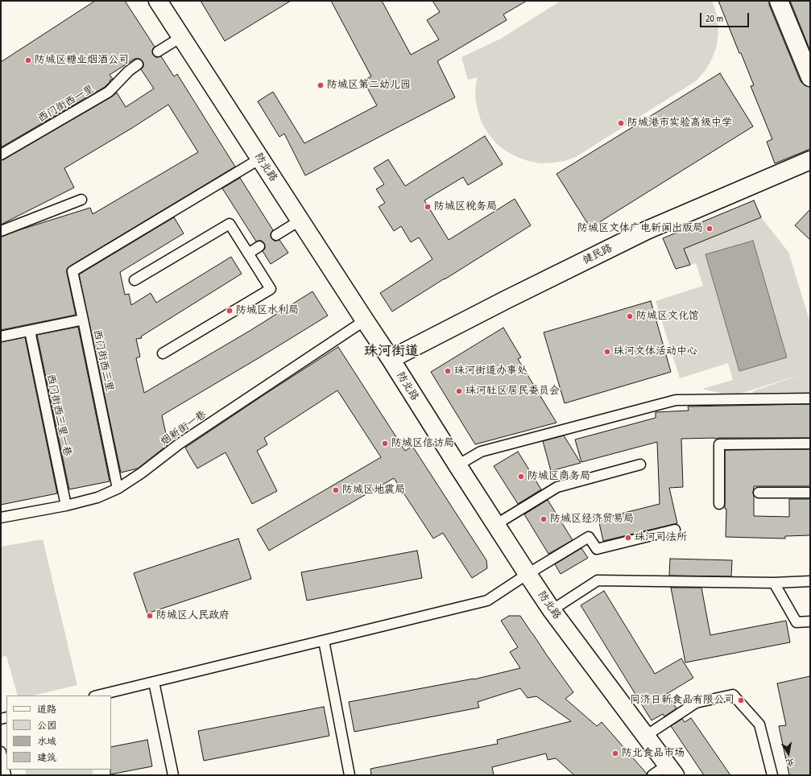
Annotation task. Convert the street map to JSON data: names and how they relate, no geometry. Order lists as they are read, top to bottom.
{
  "streets": {
    "street": ["防北路", "健民路"],
    "lane": [
      "西门街西一里",
      "西门街西三里",
      "西门街西三里一巷",
      "烟新街一巷"
    ]
  },
  "crossings": [
    ["防北路", "健民路"],
    ["防北路", "烟新街一巷"],
    ["西门街西三里", "西门街西三里一巷"],
    ["西门街西三里", "烟新街一巷"],
    ["西门街西三里一巷", "烟新街一巷"]
  ],
  "districts": ["珠河街道"],
  "places": [
    "防城区糖业烟酒公司",
    "防城区第二幼儿园",
    "防城港市实验高级中学",
    "防城区税务局",
    "防城区文体广电新闻出版局",
    "防城区水利局",
    "防城区文化馆",
    "珠河文体活动中心",
    "珠河街道办事处",
    "珠河社区居民委员会",
    "防城区信访局",
    "防城区商务局",
    "防城区地震局",
    "防城区经济贸易局",
    "珠河司法所",
    "防城区人民政府",
    "同济日新食品有限公司",
    "防北食品市场"
  ],
  "legend": [
    "道路",
    "公园",
    "水域",
    "建筑"
  ],
  "scale_bar": "20 m",
  "north": "bottom"
}
